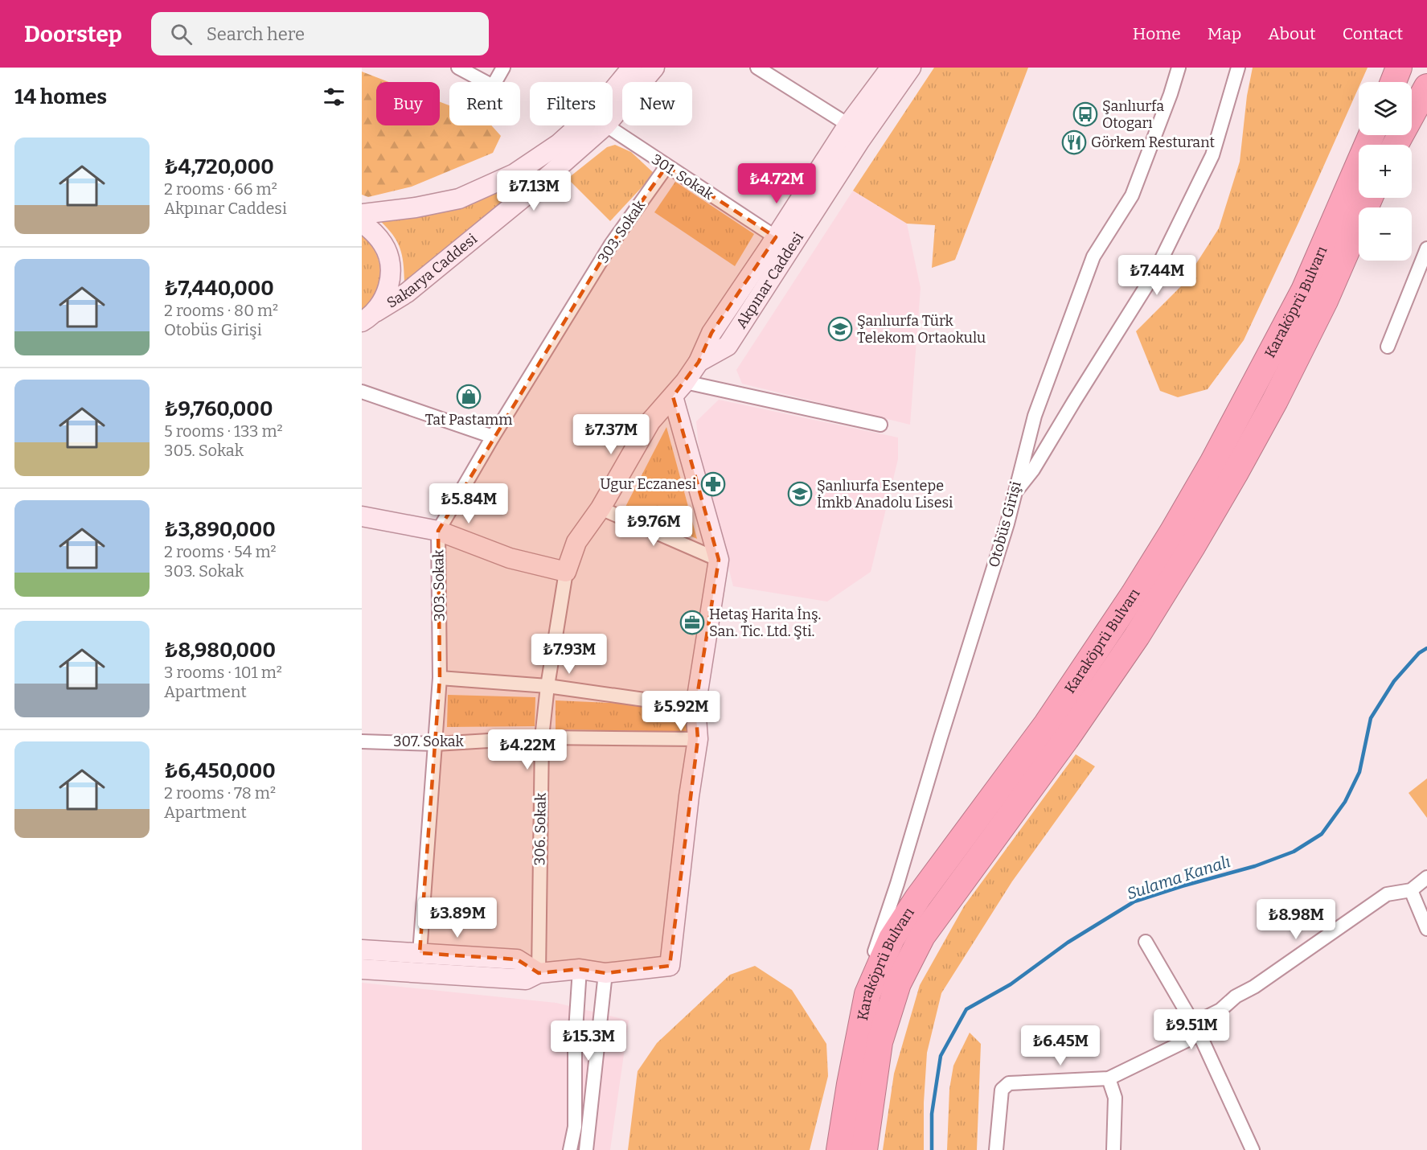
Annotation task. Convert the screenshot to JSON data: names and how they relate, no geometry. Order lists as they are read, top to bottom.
{
  "streets": {
    "highway": ["Karaköprü Bulvarı"],
    "street": [
      "301. Sokak",
      "303. Sokak",
      "Sakarya Caddesi",
      "Akpınar Caddesi",
      "Otobüs Girişi",
      "307. Sokak",
      "306. Sokak"
    ]
  },
  "crossings": [
    ["301. Sokak", "303. Sokak"],
    ["301. Sokak", "Akpınar Caddesi"],
    ["303. Sokak", "307. Sokak"],
    ["Akpınar Caddesi", "306. Sokak"],
    ["Karaköprü Bulvarı", "Otobüs Girişi"],
    ["307. Sokak", "306. Sokak"]
  ],
  "water": ["Sulama Kanalı"],
  "places": {
    "bus stop": ["Şanlıurfa Otogarı"],
    "restaurant": ["Görkem Resturant"],
    "school or university": ["Şanlıurfa Türk Telekom Ortaokulu", "Şanlıurfa Esentepe İmkb Anadolu Lisesi"],
    "shop": ["Tat Pastamm"],
    "pharmacy": ["Ugur Eczanesi"],
    "office": ["Hetaş Harita İnş. San. Tic. Ltd. Şti."]
  },
  "page": {
    "header": "Doorstep",
    "search": "Search here",
    "nav": [
      "Home",
      "Map",
      "About",
      "Contact"
    ],
    "heading": "14 homes",
    "map_buttons": ["+", "−"],
    "chip": [
      "Buy",
      "Rent",
      "Filters",
      "New"
    ],
    "list": [
      {
        "name": "₺4,720,000",
        "note": "2 rooms · 66 m² · Akpınar Caddesi"
      },
      {
        "name": "₺7,440,000",
        "note": "2 rooms · 80 m² · Otobüs Girişi"
      },
      {
        "name": "₺9,760,000",
        "note": "5 rooms · 133 m² · 305. Sokak"
      },
      {
        "name": "₺3,890,000",
        "note": "2 rooms · 54 m² · 303. Sokak"
      },
      {
        "name": "₺8,980,000",
        "note": "3 rooms · 101 m² · Apartment"
      },
      {
        "name": "₺6,450,000",
        "note": "2 rooms · 78 m² · Apartment"
      }
    ],
    "price": [
      "₺4.72M",
      "₺7.13M",
      "₺7.44M",
      "₺7.37M",
      "₺5.84M",
      "₺9.76M",
      "₺7.93M",
      "₺5.92M",
      "₺4.22M",
      "₺3.89M",
      "₺8.98M",
      "₺9.51M",
      "₺15.3M",
      "₺6.45M"
    ]
  }
}
